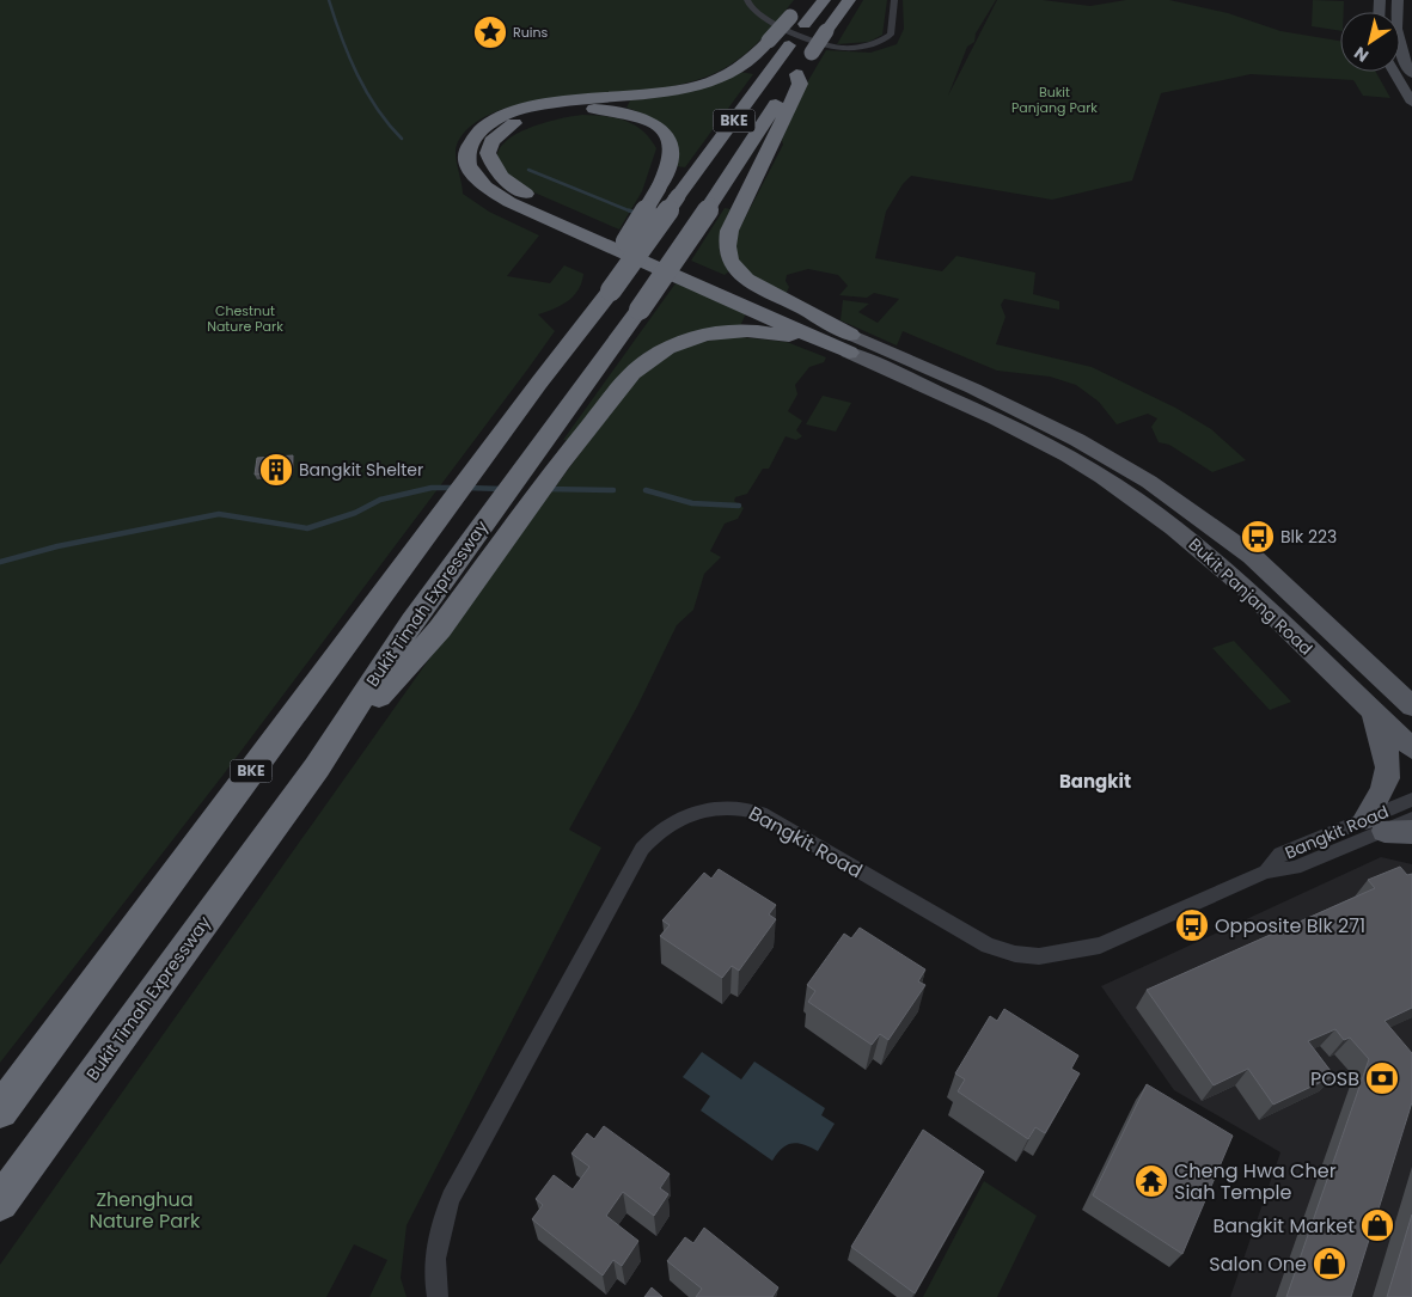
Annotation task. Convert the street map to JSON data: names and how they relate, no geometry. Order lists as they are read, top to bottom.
{
  "streets": {
    "highway": ["BKE", "Bukit Timah Expressway"],
    "main road": ["Bukit Panjang Road"],
    "street": ["Bangkit Road"]
  },
  "districts": ["Bangkit"],
  "parks": ["Bukit Panjang Park", "Chestnut Nature Park", "Zhenghua Nature Park"],
  "places": {
    "place": ["Ruins"],
    "building": ["Bangkit Shelter"],
    "bus stop": ["Blk 223", "Opposite Blk 271"],
    "bank": ["POSB"],
    "temple": ["Cheng Hwa Cher Siah Temple"],
    "shop": ["Bangkit Market", "Salon One"]
  },
  "north": "bottom left"
}
